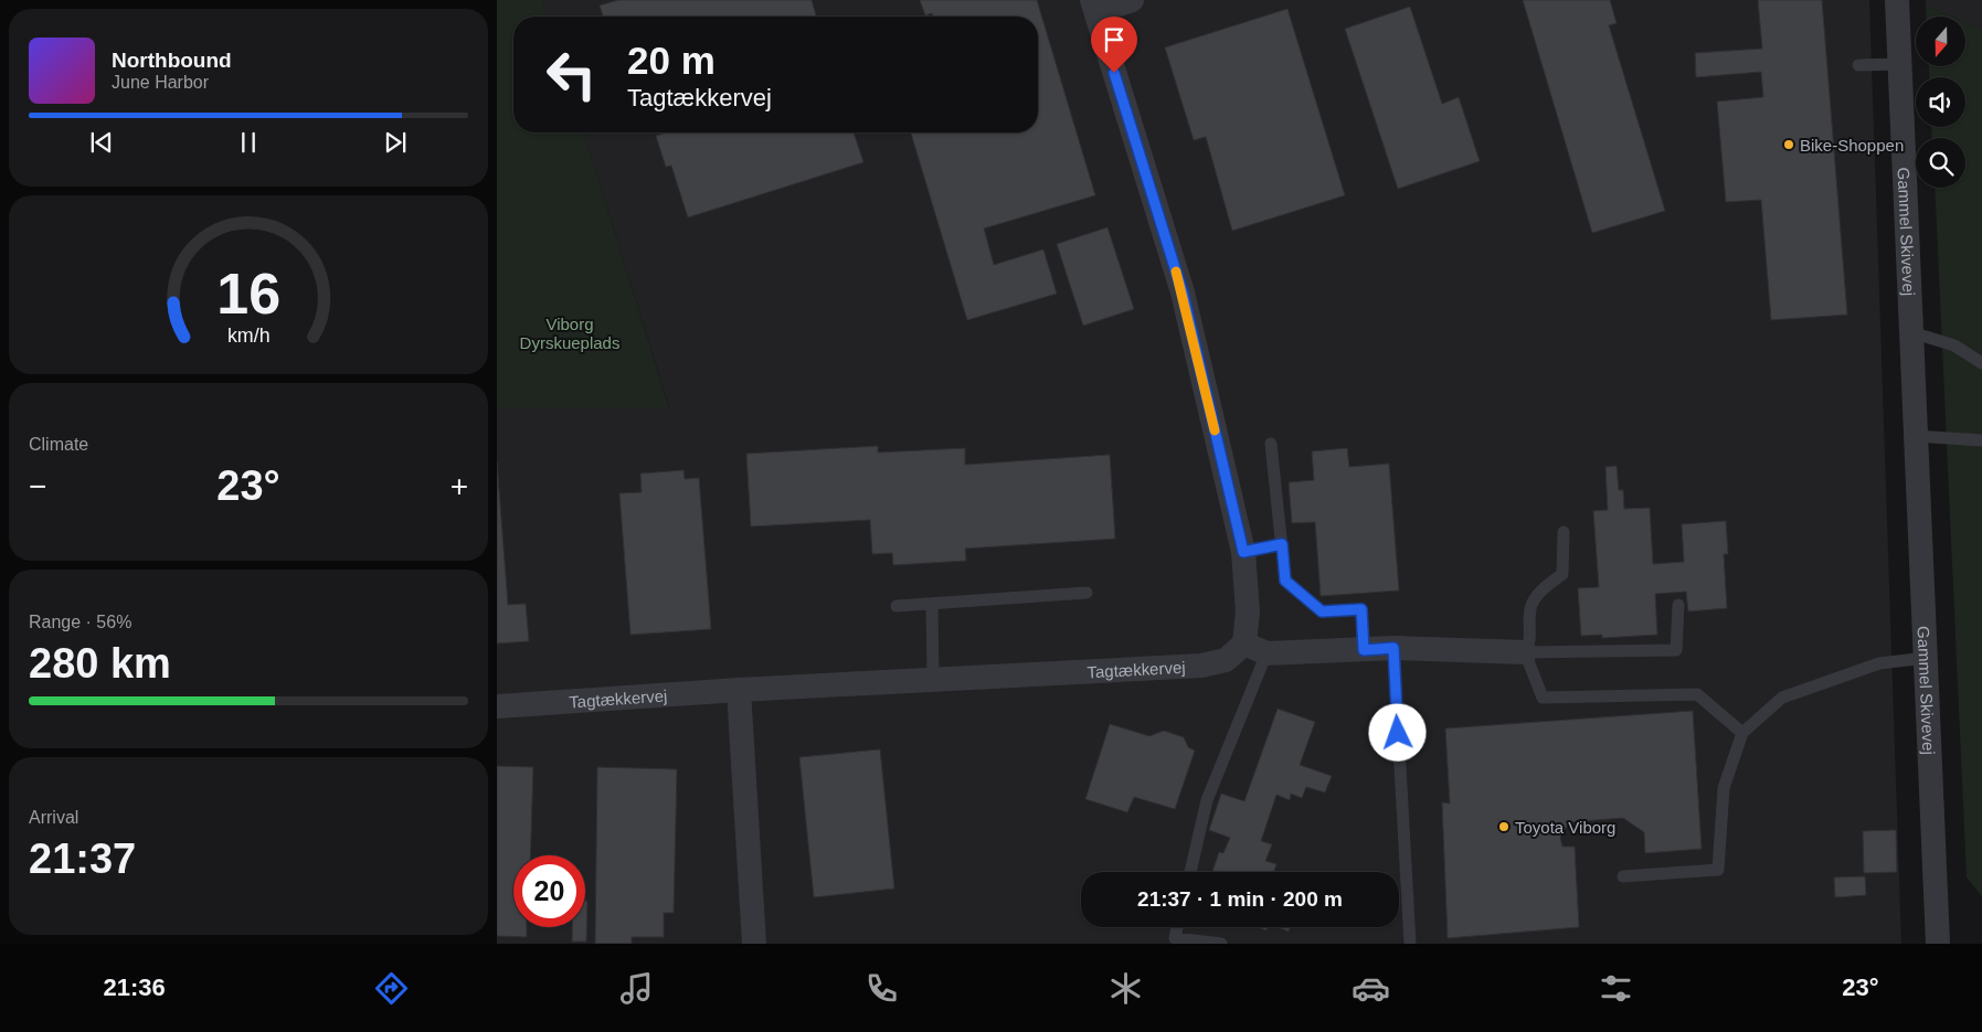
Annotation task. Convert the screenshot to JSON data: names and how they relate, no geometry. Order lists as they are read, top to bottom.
{
  "streets": {
    "street": ["Gammel Skivevej", "Tagtækkervej"]
  },
  "parks": ["Viborg Dyrskueplads"],
  "places": ["Bike-Shoppen", "Toyota Viborg"],
  "north": "bottom",
  "page": {
    "turn": ["20 m", "Tagtækkervej"],
    "song": ["Northbound", "June Harbor"],
    "tile": [
      "Climate",
      ["Range · 56%", "280 km"],
      ["Arrival", "21:37"]
    ],
    "heat": ["−", "23°", "+"],
    "limit": "20",
    "trip": "21:37 · 1 min · 200 m",
    "tabs": ["21:36", "23°"],
    "gauge": ["16", "km/h"]
  }
}
